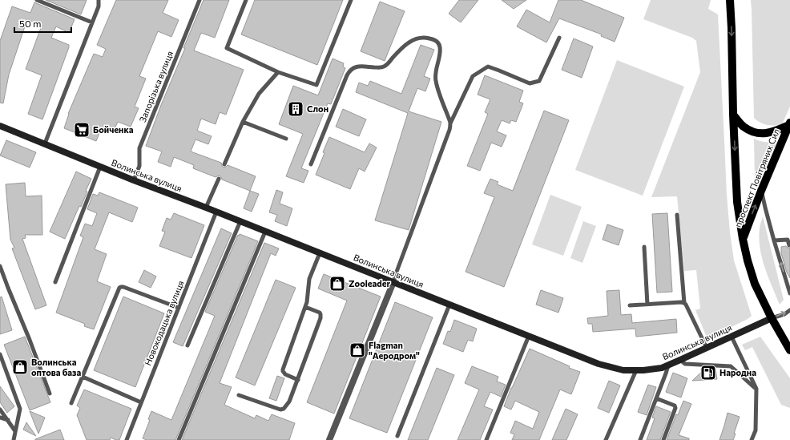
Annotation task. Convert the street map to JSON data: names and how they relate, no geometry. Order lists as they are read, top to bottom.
{
  "streets": {
    "main road": ["проспект Повітряних Сил"],
    "street": ["Волинська вулиця"],
    "lane": ["Запорізька вулиця", "Новокодацька вулиця"]
  },
  "crossings": [
    ["Запорізька вулиця", "Волинська вулиця"],
    ["Волинська вулиця", "проспект Повітряних Сил"],
    ["Волинська вулиця", "Новокодацька вулиця"]
  ],
  "places": {
    "building": ["Слон"],
    "supermarket": ["Бойченка"],
    "shop": ["Zooleader", "Flagman \"Аеродром\"", "Волинська оптова база"],
    "fuel station": ["Народна"]
  },
  "scale_bar": "50 m"
}
